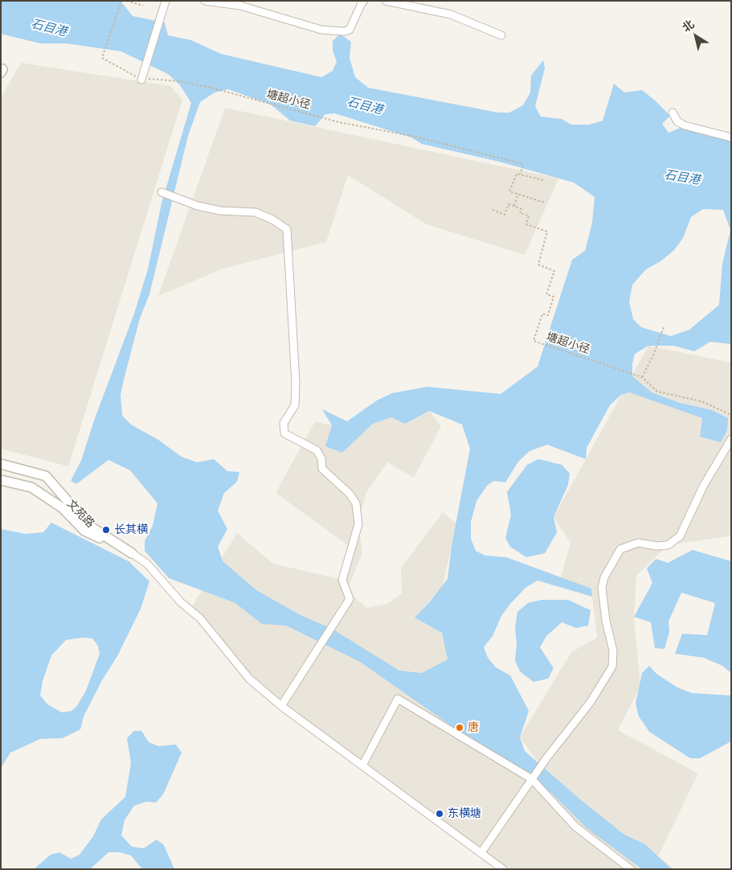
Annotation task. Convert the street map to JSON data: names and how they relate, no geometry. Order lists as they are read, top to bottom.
{
  "streets": {
    "street": ["文苑路"],
    "path": ["塘超小径"]
  },
  "water": ["石目港"],
  "places": ["长其横", "唐", "东横塘"],
  "north": "top left"
}
